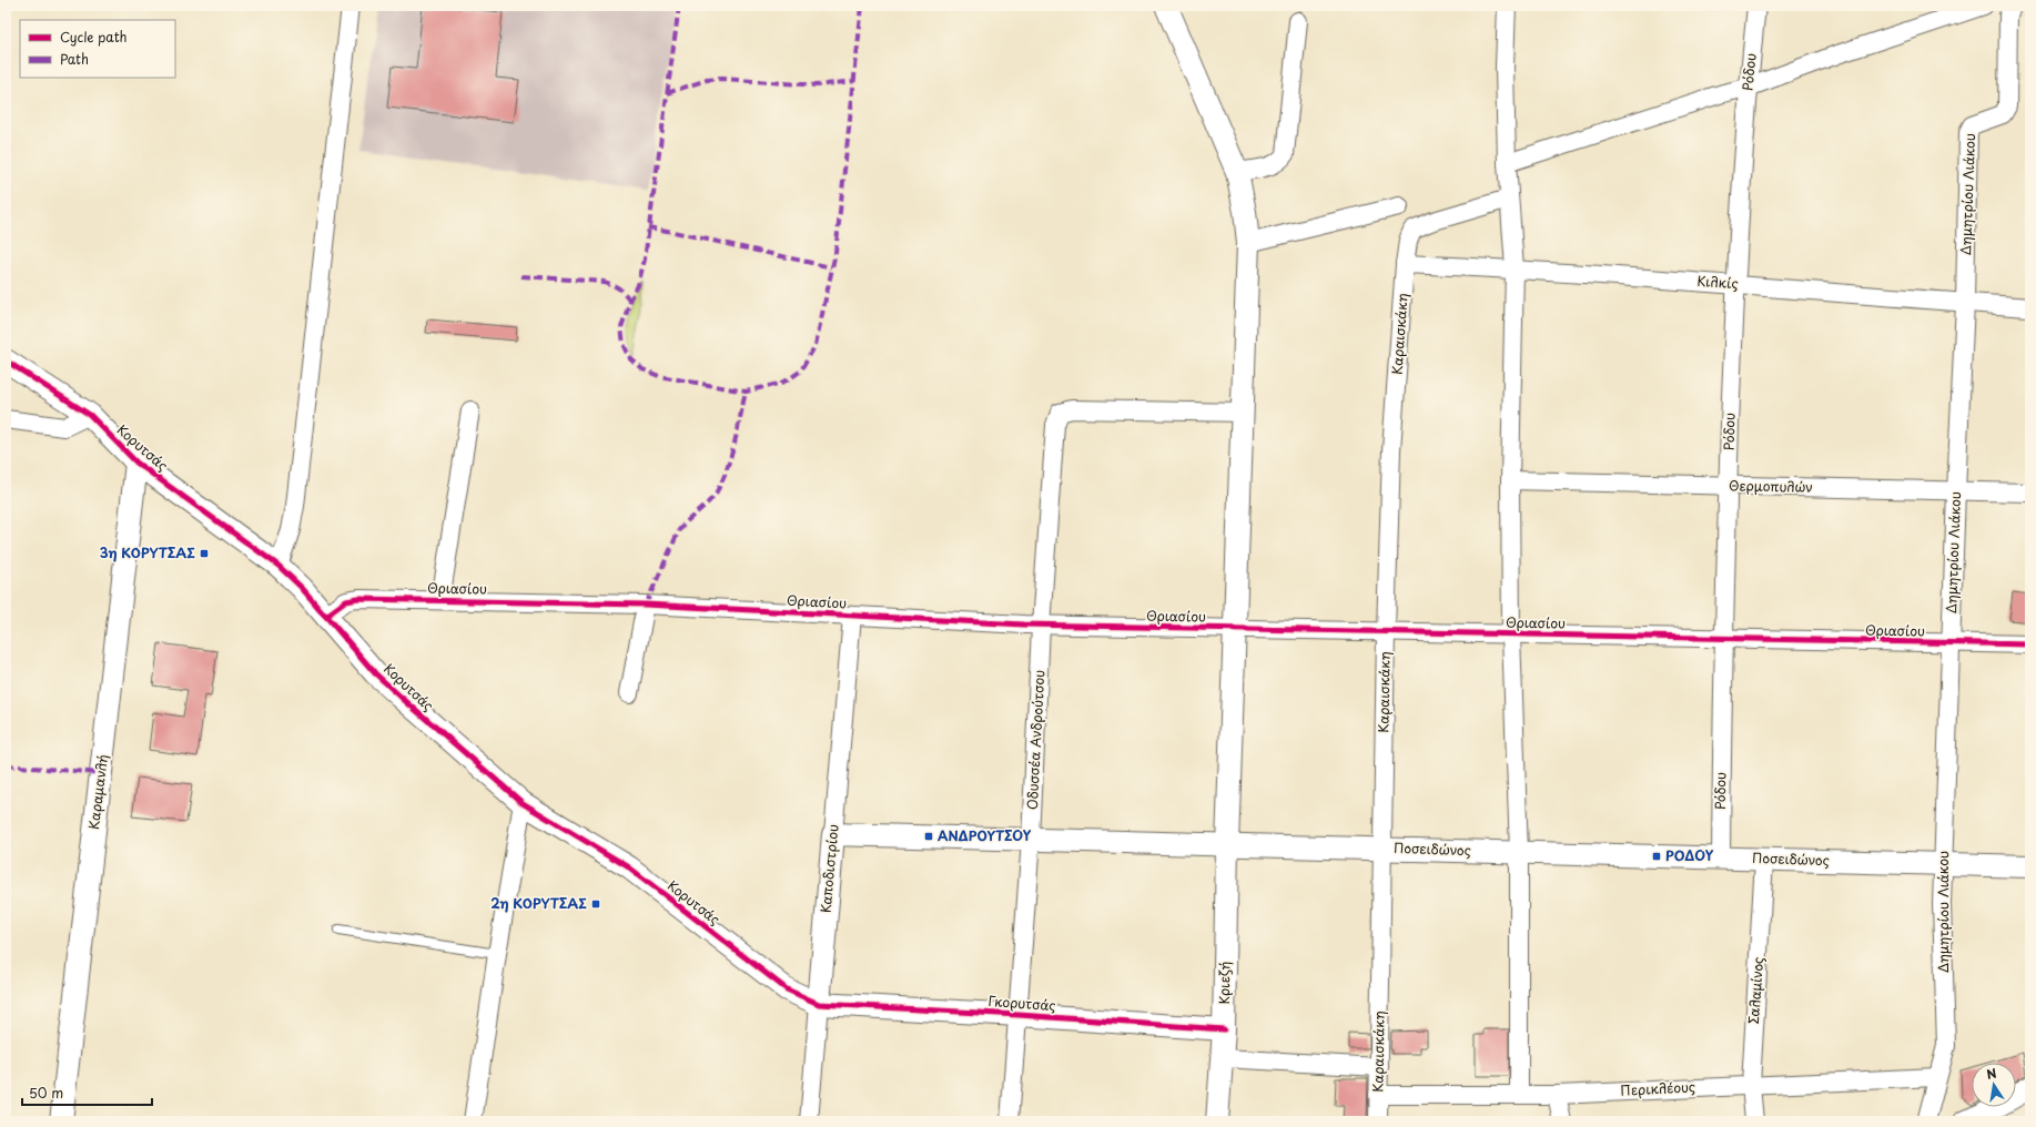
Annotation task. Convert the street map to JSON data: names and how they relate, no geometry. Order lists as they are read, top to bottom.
{
  "streets": {
    "street": [
      "Ρόδου",
      "Δημητρίου Λιάκου",
      "Κιλκίς",
      "Καραισκάκη",
      "Κορυτσάς",
      "Θερμοπυλών",
      "Θριασίου",
      "Οδυσσέα Ανδρούτσου",
      "Καραμανλή",
      "Ποσειδώνος",
      "Καποδιστρίου",
      "Κριεζή",
      "Σαλαμίνος",
      "Γκορυτσάς",
      "Περικλέους"
    ]
  },
  "crossings": [
    ["Ρόδου", "Κιλκίς"],
    ["Ρόδου", "Θερμοπυλών"],
    ["Ρόδου", "Θριασίου"],
    ["Ρόδου", "Ποσειδώνος"],
    ["Δημητρίου Λιάκου", "Κιλκίς"],
    ["Δημητρίου Λιάκου", "Θερμοπυλών"],
    ["Δημητρίου Λιάκου", "Θριασίου"],
    ["Δημητρίου Λιάκου", "Ποσειδώνος"],
    ["Δημητρίου Λιάκου", "Περικλέους"],
    ["Κιλκίς", "Καραισκάκη"],
    ["Καραισκάκη", "Θριασίου"],
    ["Καραισκάκη", "Ποσειδώνος"],
    ["Καραισκάκη", "Περικλέους"],
    ["Κορυτσάς", "Θριασίου"],
    ["Κορυτσάς", "Καραμανλή"],
    ["Κορυτσάς", "Καποδιστρίου"],
    ["Κορυτσάς", "Γκορυτσάς"],
    ["Θριασίου", "Οδυσσέα Ανδρούτσου"],
    ["Θριασίου", "Καποδιστρίου"],
    ["Θριασίου", "Κριεζή"],
    ["Οδυσσέα Ανδρούτσου", "Ποσειδώνος"],
    ["Οδυσσέα Ανδρούτσου", "Κριεζή"],
    ["Οδυσσέα Ανδρούτσου", "Γκορυτσάς"],
    ["Ποσειδώνος", "Καποδιστρίου"],
    ["Ποσειδώνος", "Κριεζή"],
    ["Ποσειδώνος", "Σαλαμίνος"],
    ["Καποδιστρίου", "Γκορυτσάς"],
    ["Κριεζή", "Γκορυτσάς"],
    ["Σαλαμίνος", "Περικλέους"]
  ],
  "places": {
    "transit": [
      "3η ΚΟΡΥΤΣΑΣ",
      "ΑΝΔΡΟΥΤΣΟΥ",
      "ΡΟΔΟΥ",
      "2η ΚΟΡΥΤΣΑΣ"
    ]
  },
  "legend": ["Cycle path", "Path"],
  "scale_bar": "50 m",
  "north": "top"
}
